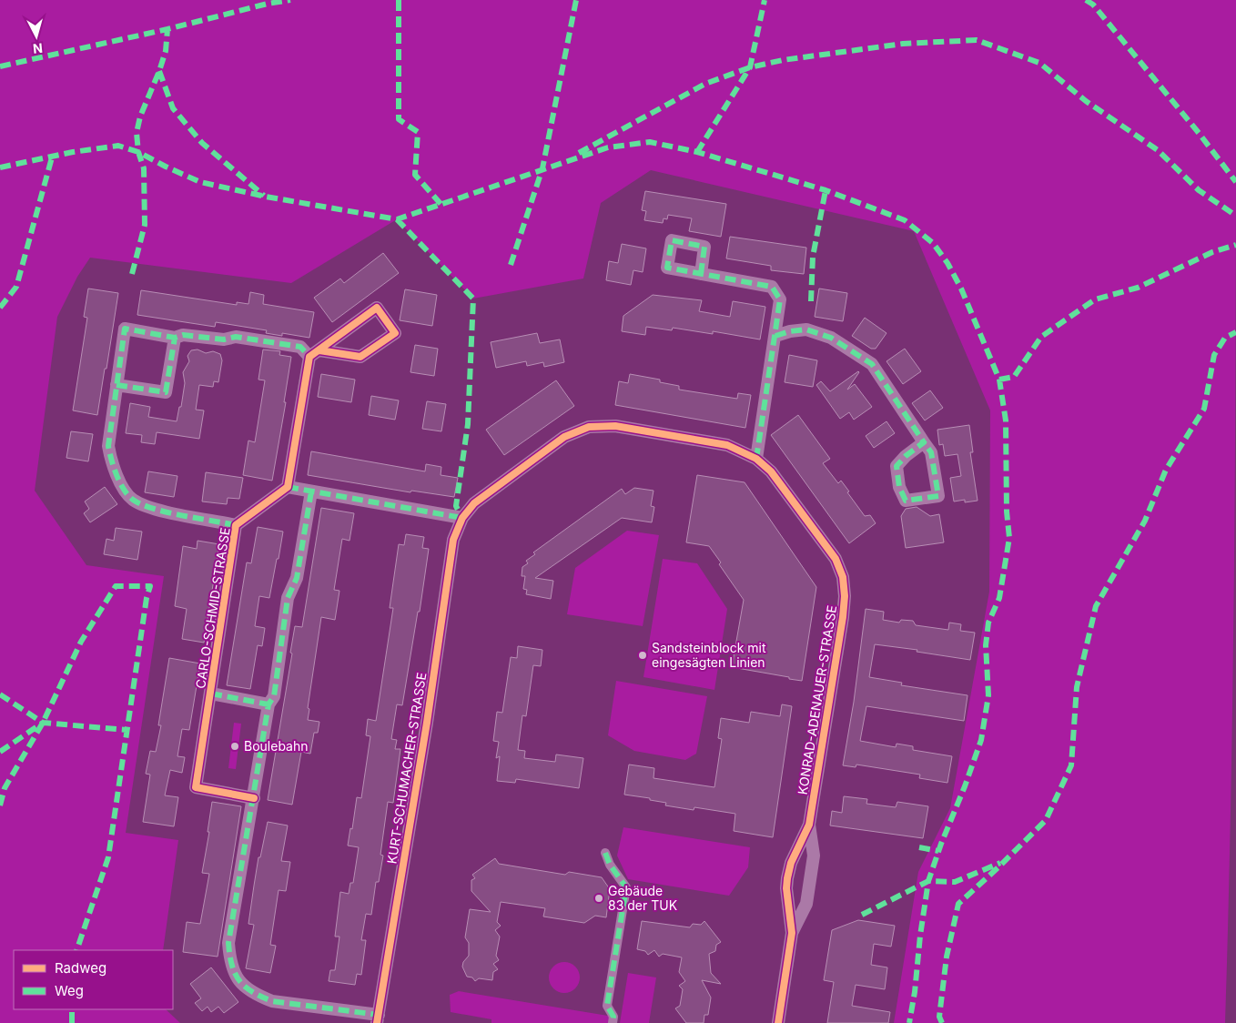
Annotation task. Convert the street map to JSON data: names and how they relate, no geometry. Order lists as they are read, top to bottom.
{
  "streets": {
    "street": ["CARLO-SCHMID-STRASSE", "KONRAD-ADENAUER-STRASSE", "KURT-SCHUMACHER-STRASSE"]
  },
  "crossings": [
    ["KONRAD-ADENAUER-STRASSE", "KURT-SCHUMACHER-STRASSE"]
  ],
  "places": ["Sandsteinblock mit eingesägten Linien", "Boulebahn", "Gebäude 83 der TUK"],
  "legend": ["Radweg", "Weg"],
  "north": "bottom"
}
